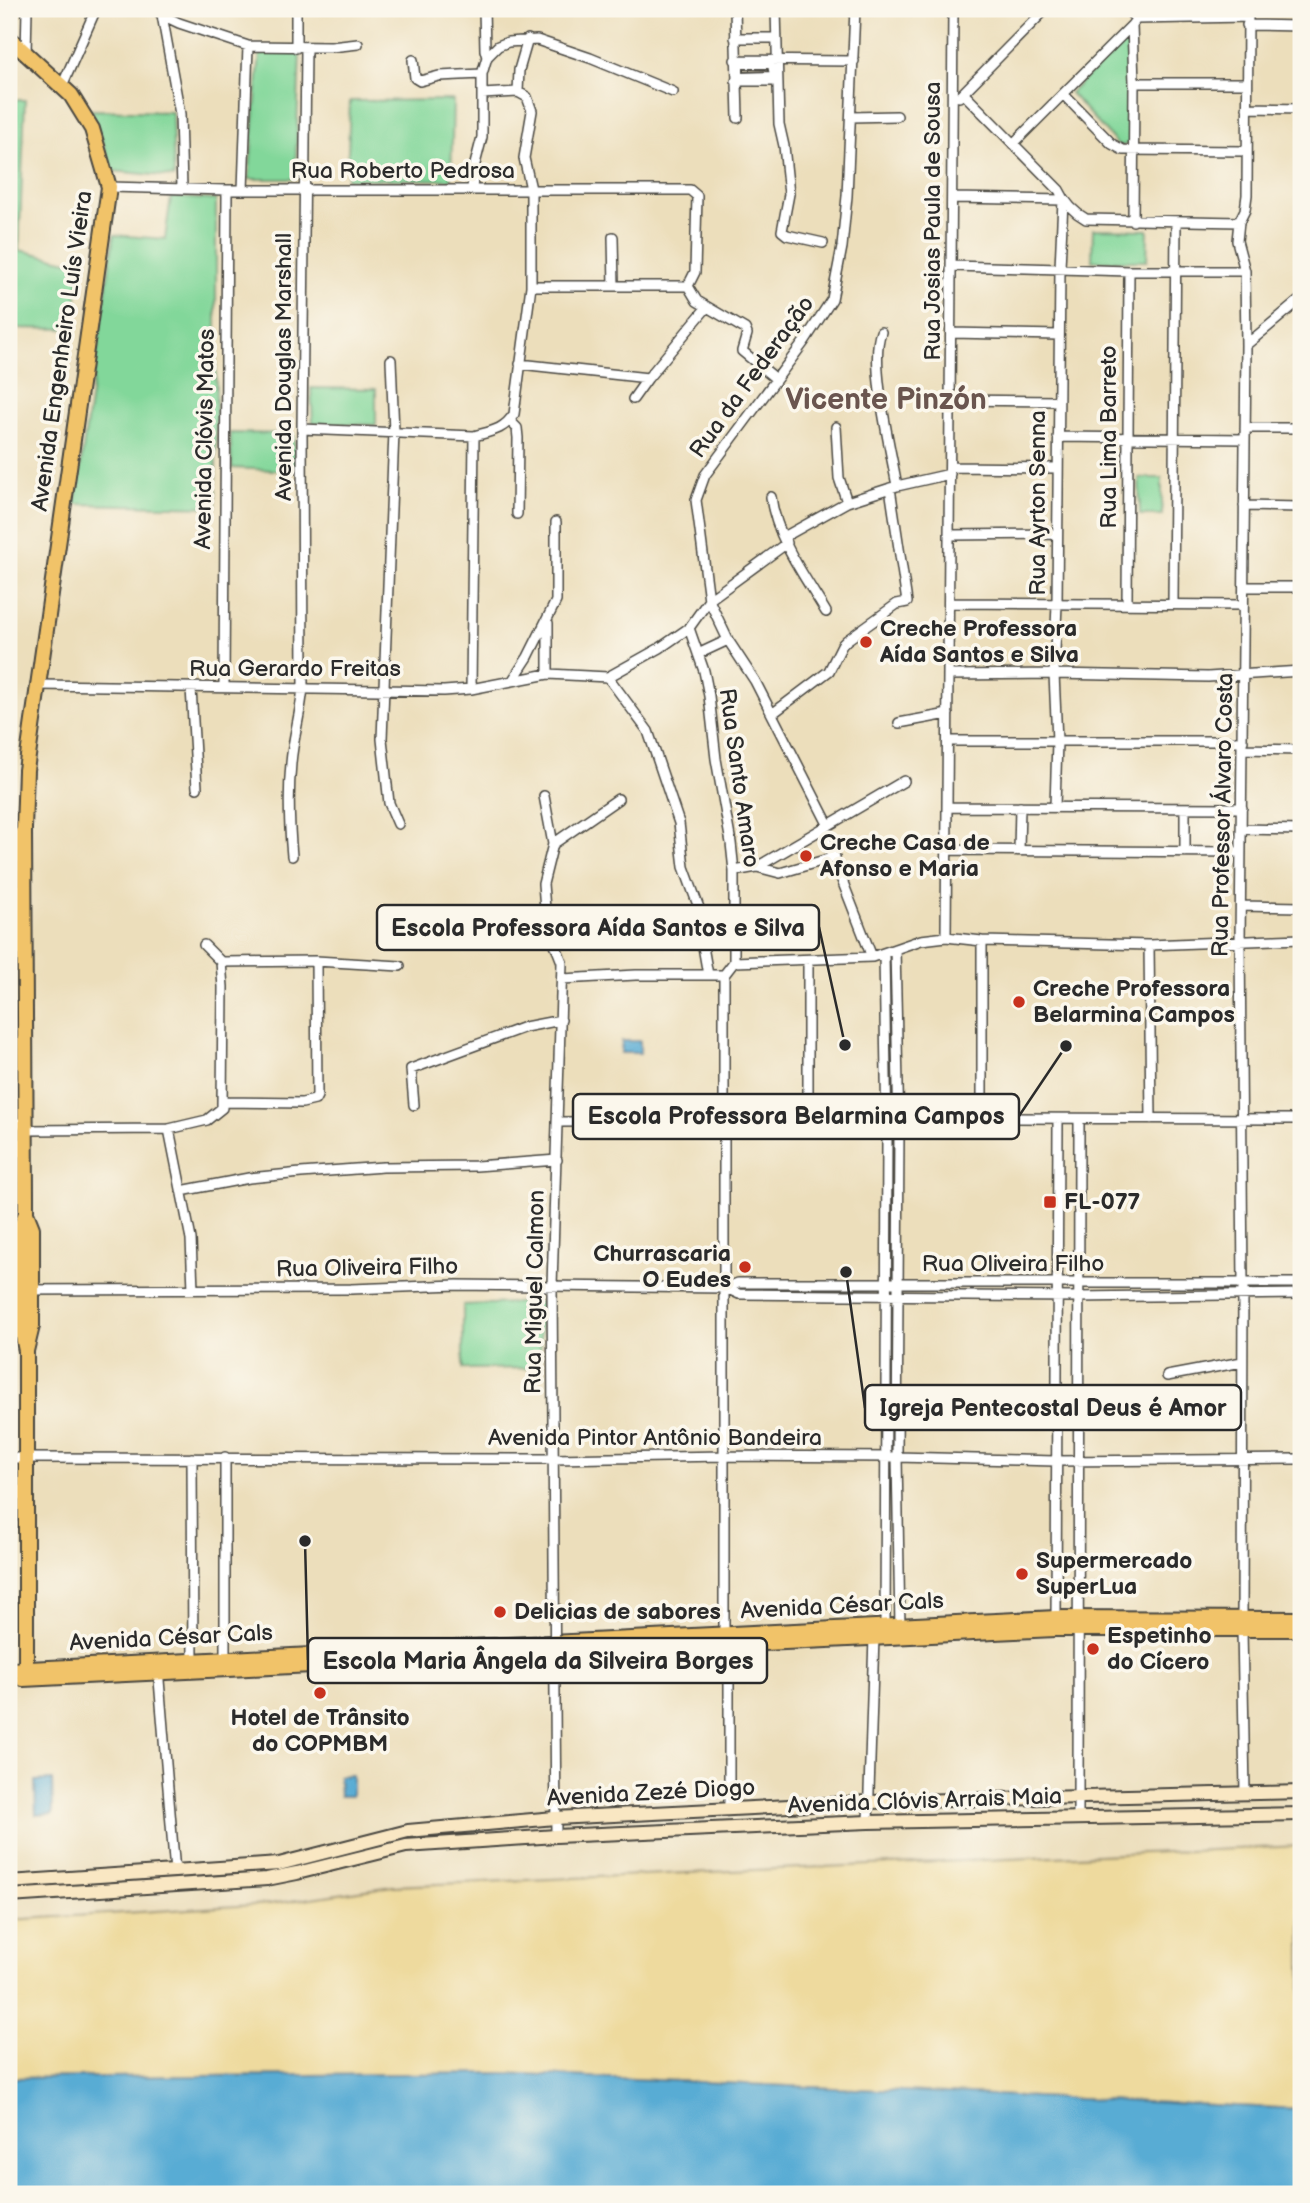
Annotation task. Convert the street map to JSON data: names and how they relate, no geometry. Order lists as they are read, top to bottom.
{
  "streets": {
    "main road": [
      "Avenida Engenheiro Luís Vieira",
      "Avenida César Cals",
      "Avenida Zezé Diogo",
      "Avenida Clóvis Arrais Maia"
    ],
    "street": [
      "Rua Roberto Pedrosa",
      "Rua Josias Paula de Sousa",
      "Avenida Douglas Marshall",
      "Rua da Federação",
      "Rua Lima Barreto",
      "Avenida Clóvis Matos",
      "Rua Ayrton Senna",
      "Rua Gerardo Freitas",
      "Rua Santo Amaro",
      "Rua Professor Álvaro Costa",
      "Rua Oliveira Filho",
      "Rua Miguel Calmon",
      "Avenida Pintor Antônio Bandeira"
    ]
  },
  "crossings": [
    ["Rua Roberto Pedrosa", "Avenida Engenheiro Luís Vieira"],
    ["Rua Roberto Pedrosa", "Avenida Douglas Marshall"],
    ["Rua Roberto Pedrosa", "Avenida Clóvis Matos"],
    ["Avenida Engenheiro Luís Vieira", "Rua Gerardo Freitas"],
    ["Avenida Engenheiro Luís Vieira", "Rua Oliveira Filho"],
    ["Avenida Engenheiro Luís Vieira", "Avenida Pintor Antônio Bandeira"],
    ["Avenida Engenheiro Luís Vieira", "Avenida César Cals"],
    ["Avenida Douglas Marshall", "Rua Gerardo Freitas"],
    ["Avenida Clóvis Matos", "Rua Gerardo Freitas"],
    ["Rua Professor Álvaro Costa", "Rua Oliveira Filho"],
    ["Rua Professor Álvaro Costa", "Avenida Pintor Antônio Bandeira"],
    ["Rua Professor Álvaro Costa", "Avenida César Cals"],
    ["Rua Professor Álvaro Costa", "Avenida Zezé Diogo"],
    ["Rua Oliveira Filho", "Rua Miguel Calmon"],
    ["Rua Miguel Calmon", "Avenida Pintor Antônio Bandeira"],
    ["Rua Miguel Calmon", "Avenida César Cals"],
    ["Rua Miguel Calmon", "Avenida Zezé Diogo"],
    ["Rua Miguel Calmon", "Avenida Clóvis Arrais Maia"]
  ],
  "districts": ["Vicente Pinzón"],
  "places": {
    "other": [
      "Creche Professora Aída Santos e Silva",
      "Creche Casa de Afonso e Maria",
      "Creche Professora Belarmina Campos",
      "Escola Professora Aída Santos e Silva",
      "Escola Professora Belarmina Campos",
      "Churrascaria O Eudes",
      "Igreja Pentecostal Deus é Amor",
      "Escola Maria Ângela da Silveira Borges",
      "Supermercado SuperLua",
      "Delicias de sabores",
      "Espetinho do Cícero",
      "Hotel de Trânsito do COPMBM"
    ],
    "transit": ["FL-077"]
  }
}
